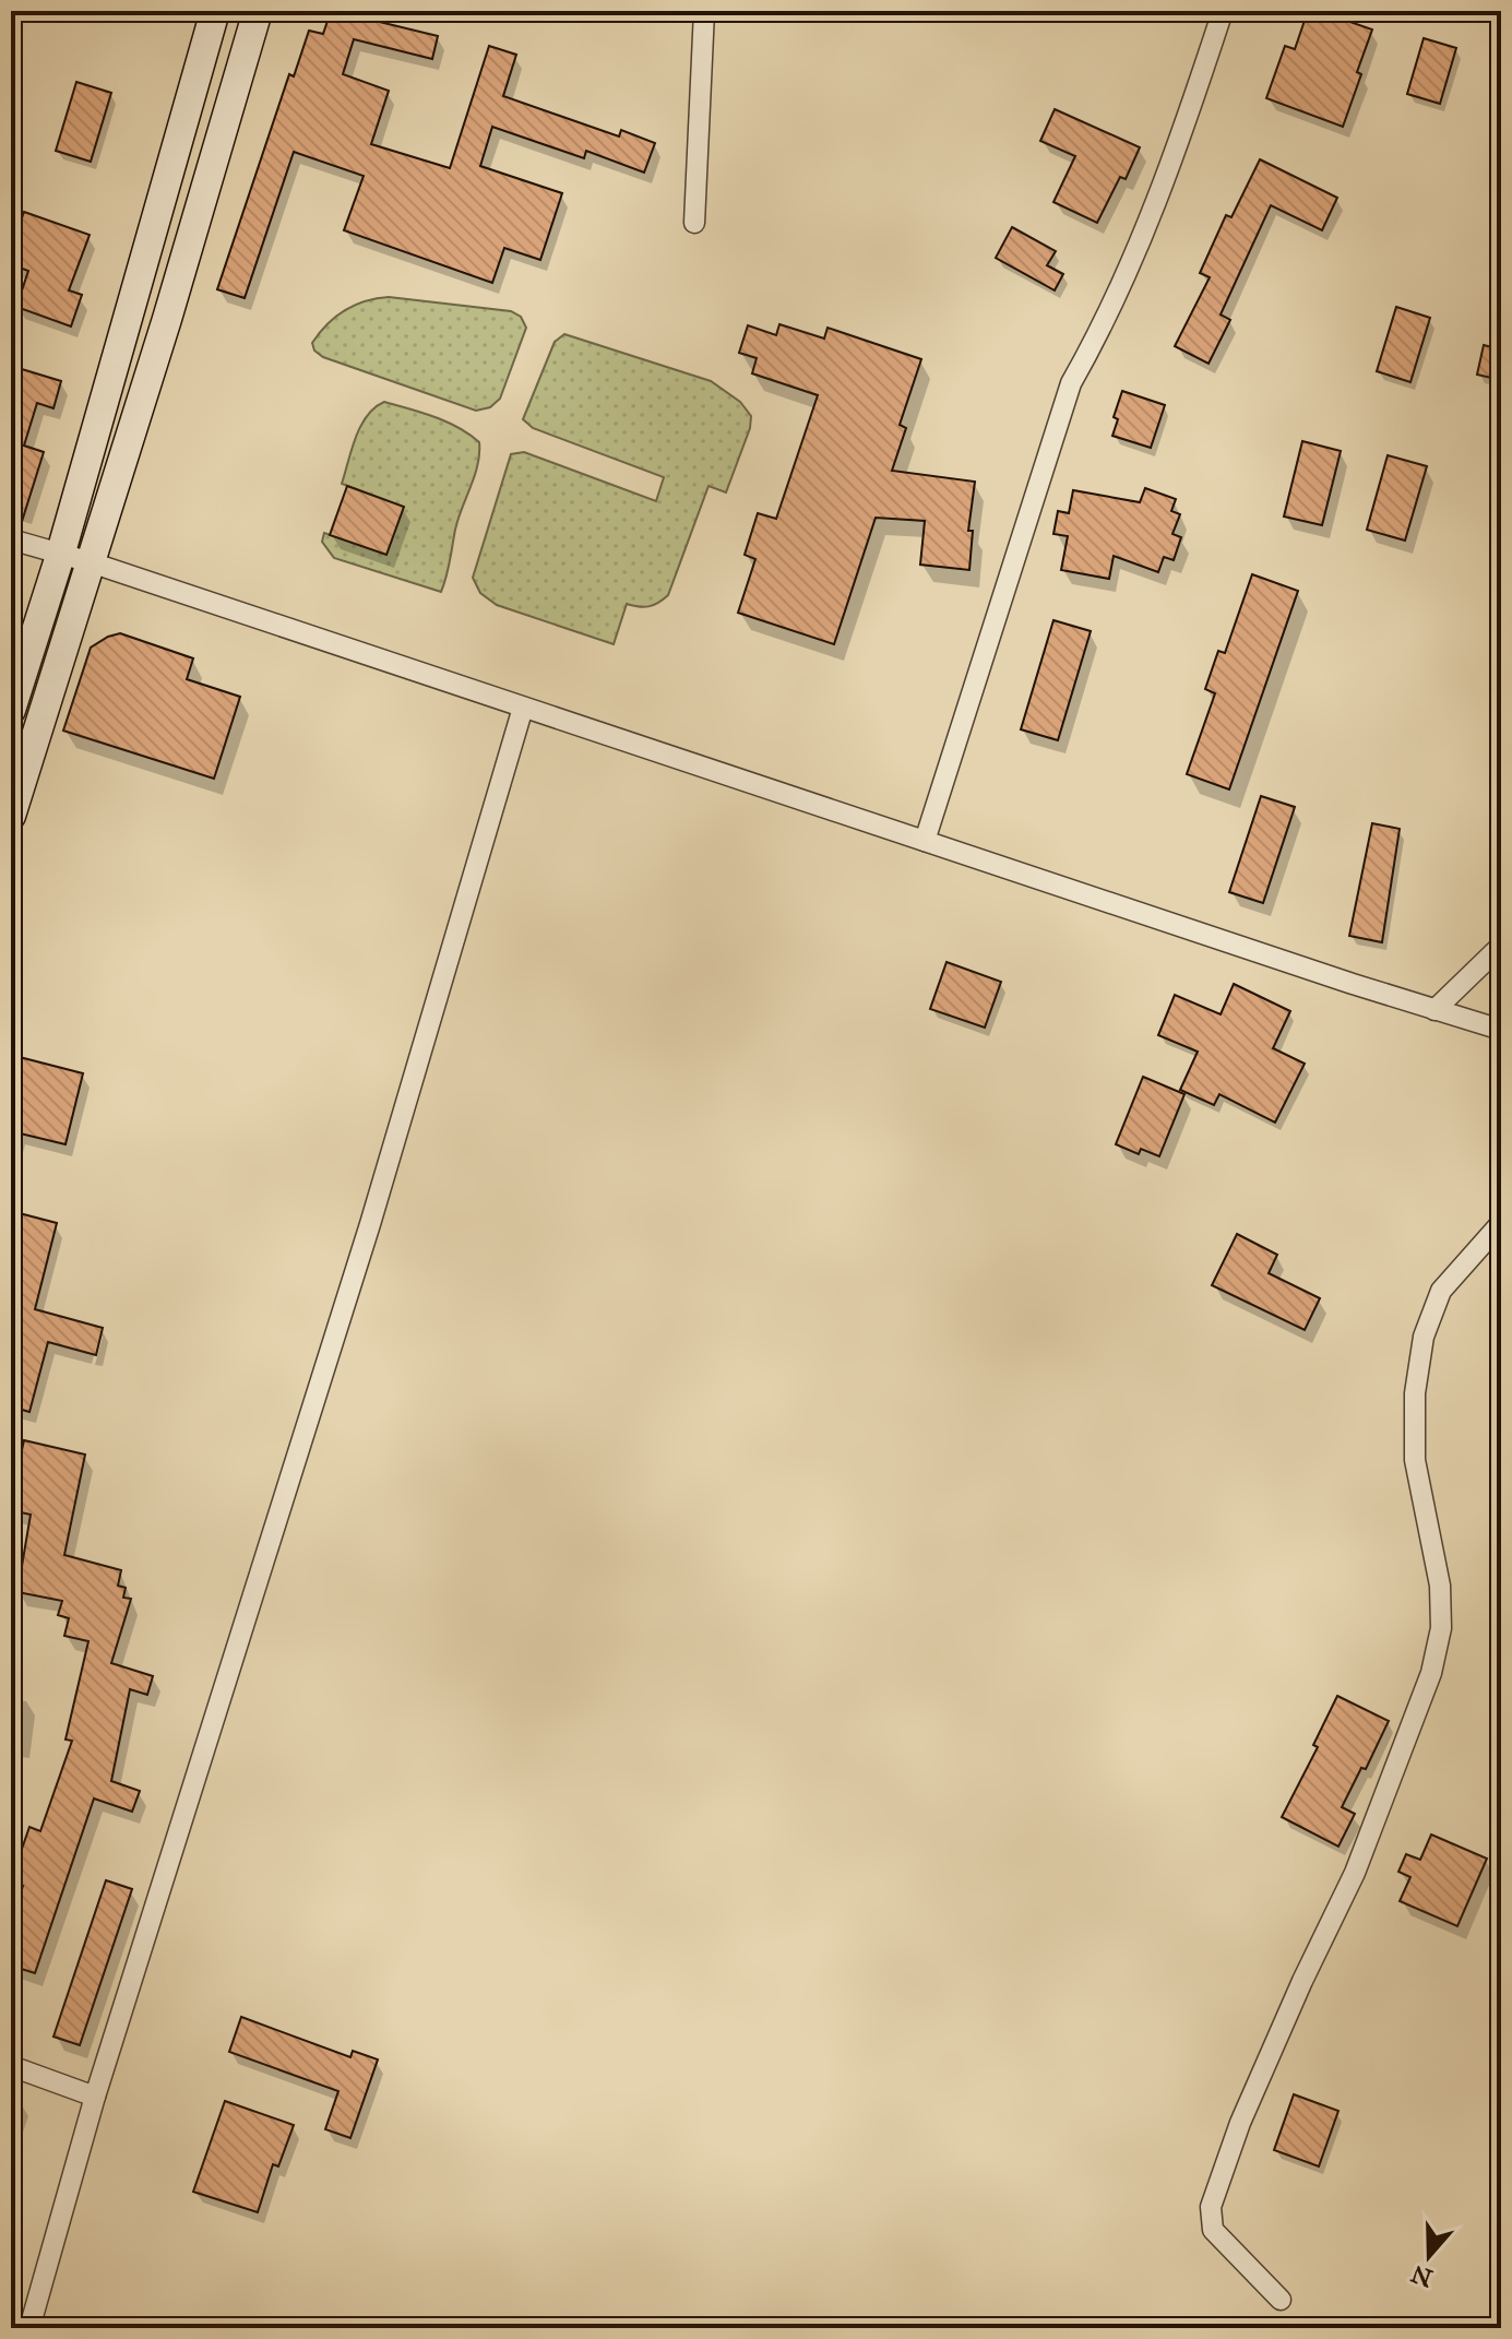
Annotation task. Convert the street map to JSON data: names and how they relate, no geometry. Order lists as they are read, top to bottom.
{
  "north": "bottom"
}
